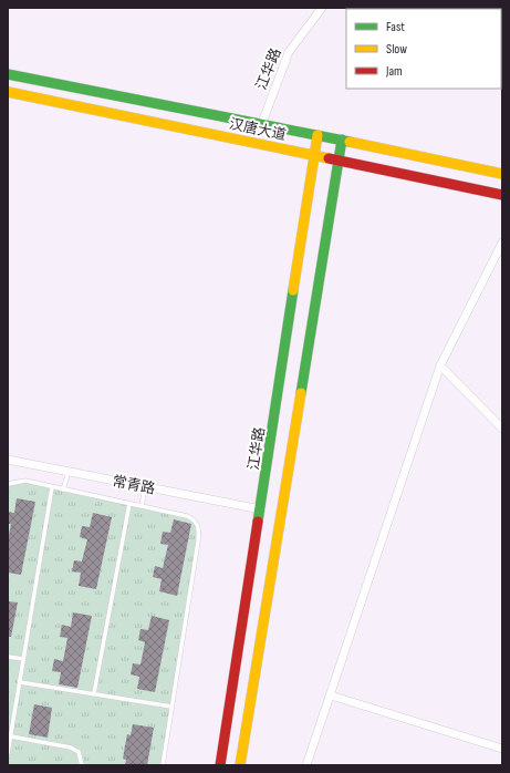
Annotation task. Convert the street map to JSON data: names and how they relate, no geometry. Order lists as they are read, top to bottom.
{
  "streets": {
    "main road": ["江华路", "汉唐大道"],
    "street": ["常青路"]
  },
  "crossings": [
    ["江华路", "汉唐大道"],
    ["江华路", "常青路"]
  ],
  "legend": ["Fast", "Slow", "Jam"]
}
